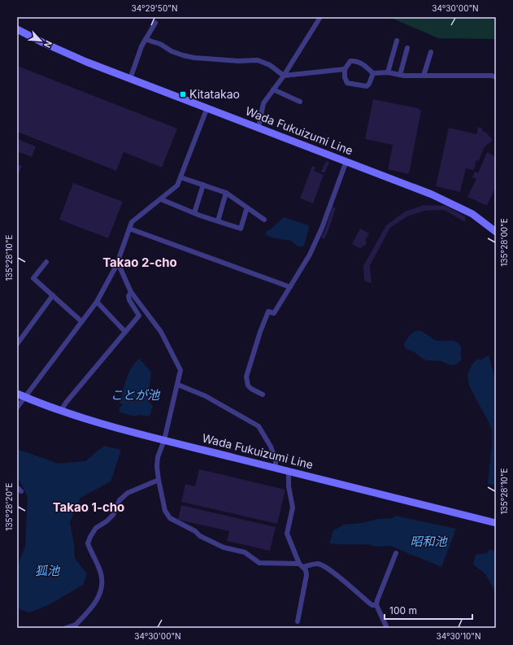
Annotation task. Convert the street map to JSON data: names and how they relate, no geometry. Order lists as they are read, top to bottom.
{
  "streets": {
    "main road": ["Wada Fukuizumi Line"]
  },
  "districts": ["Takao 2-cho", "Takao 1-cho"],
  "water": ["ことが池", "昭和池", "狐池"],
  "places": {
    "transit": ["Kitatakao"]
  },
  "scale_bar": "100 m",
  "north": "bottom right",
  "coordinates": [
    "34°29'50\"N",
    "34°30'00\"N",
    "135°28'00\"E",
    "135°28'10\"E",
    "135°28'20\"E",
    "34°30'10\"N"
  ]
}
